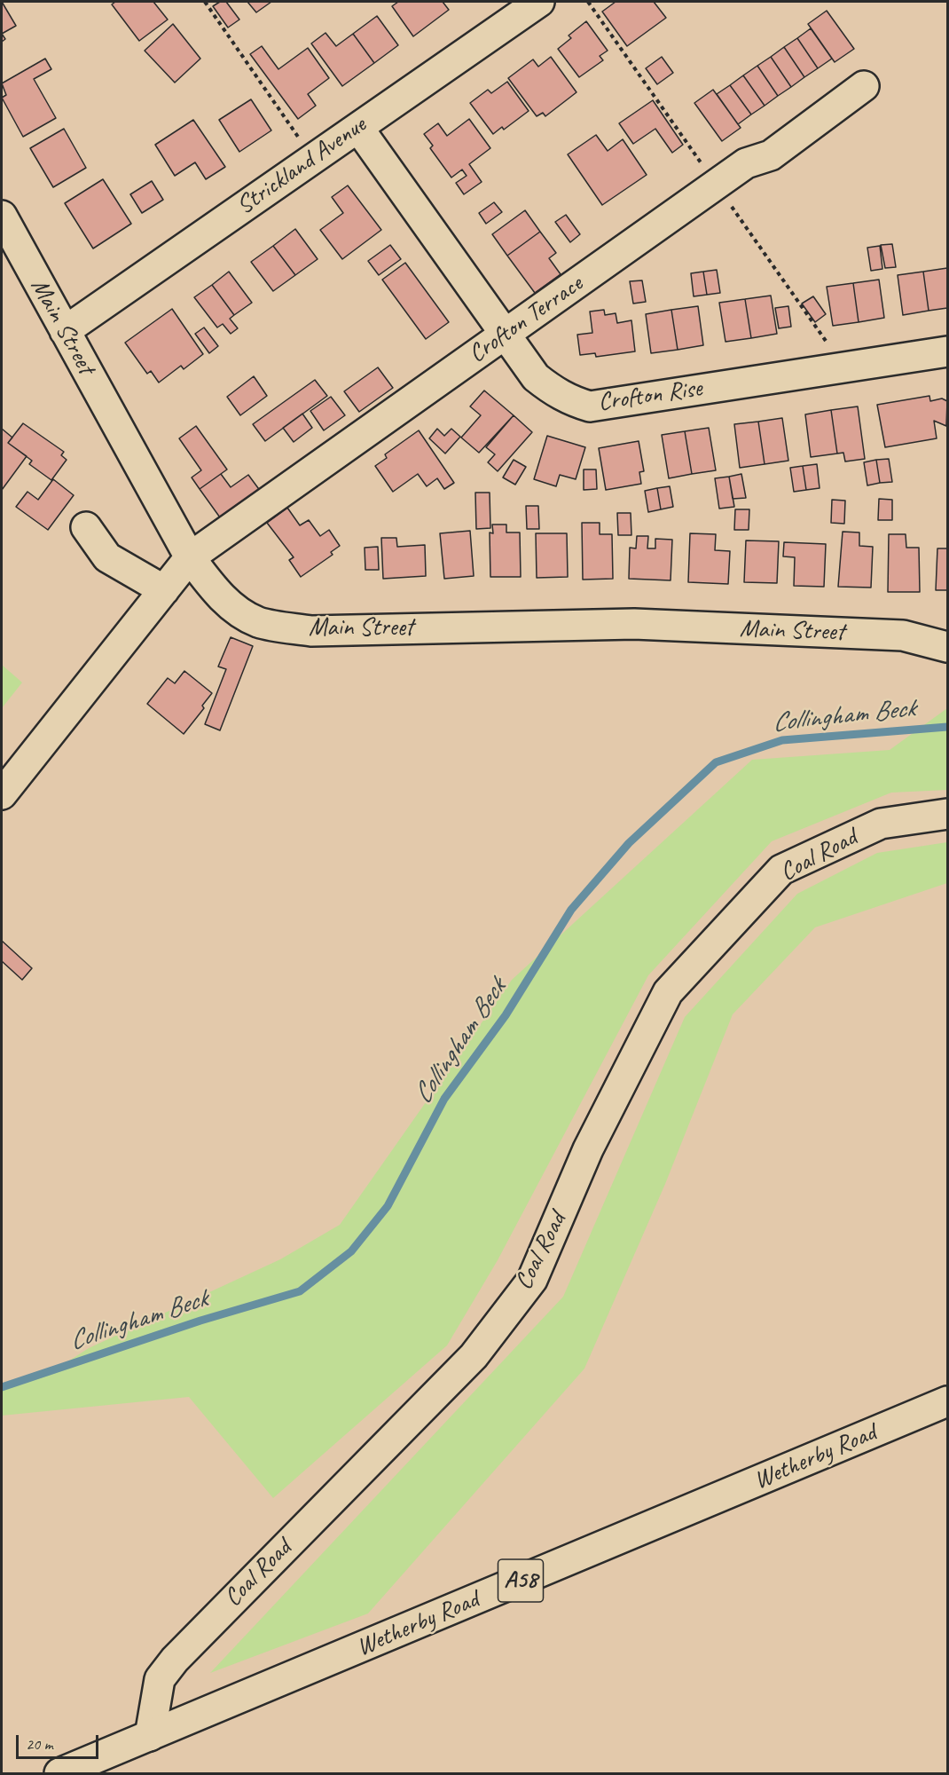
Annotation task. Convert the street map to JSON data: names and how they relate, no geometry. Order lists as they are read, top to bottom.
{
  "streets": {
    "street": [
      "Strickland Avenue",
      "Crofton Terrace",
      "Main Street",
      "Crofton Rise",
      "Coal Road",
      "Wetherby Road",
      "A58"
    ]
  },
  "crossings": [
    ["Strickland Avenue", "Main Street"],
    ["Strickland Avenue", "Crofton Rise"],
    ["Crofton Terrace", "Main Street"],
    ["Crofton Terrace", "Crofton Rise"],
    ["Coal Road", "Wetherby Road"]
  ],
  "water": ["Collingham Beck"],
  "scale_bar": "20 m"
}
